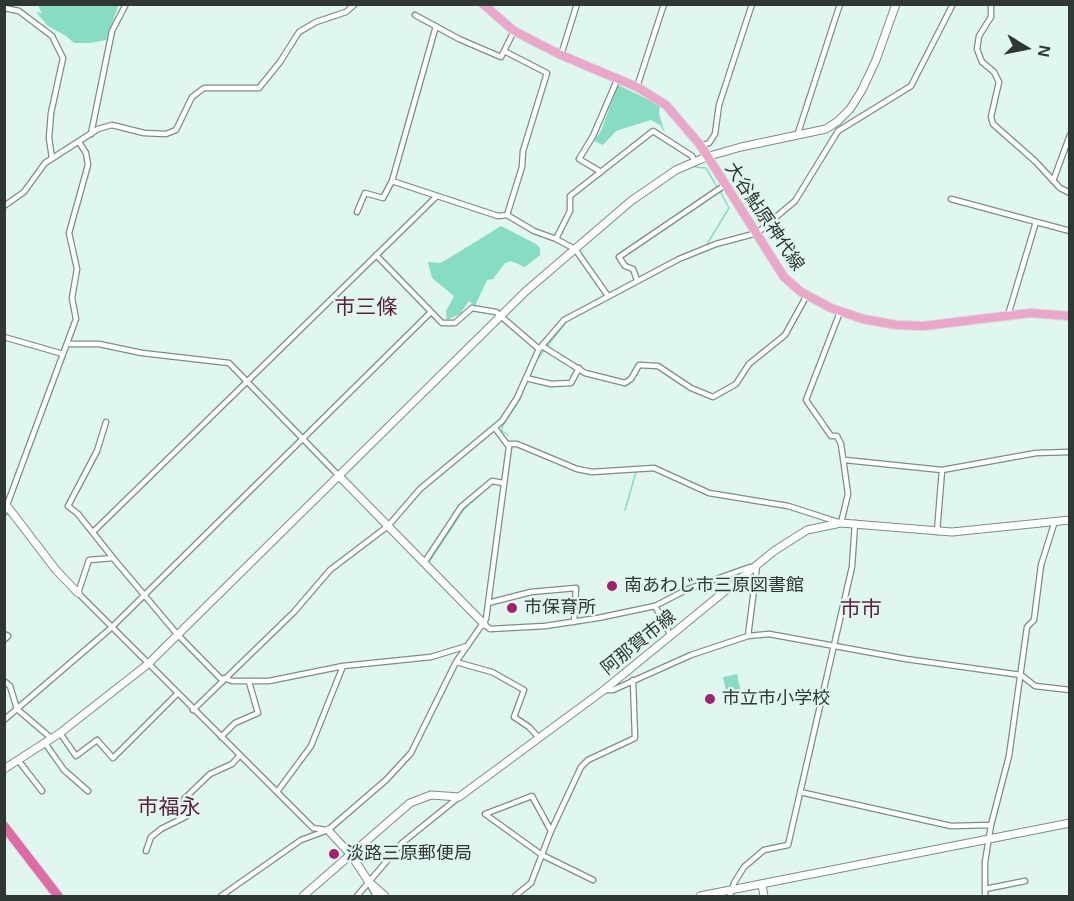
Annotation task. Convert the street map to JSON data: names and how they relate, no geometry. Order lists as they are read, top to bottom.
{
  "streets": {
    "main road": ["大谷鮎原神代線"],
    "street": ["阿那賀市線"]
  },
  "districts": ["市三條", "市市", "市福永"],
  "places": [
    "南あわじ市三原図書館",
    "市保育所",
    "市立市小学校",
    "淡路三原郵便局"
  ],
  "north": "right"
}
